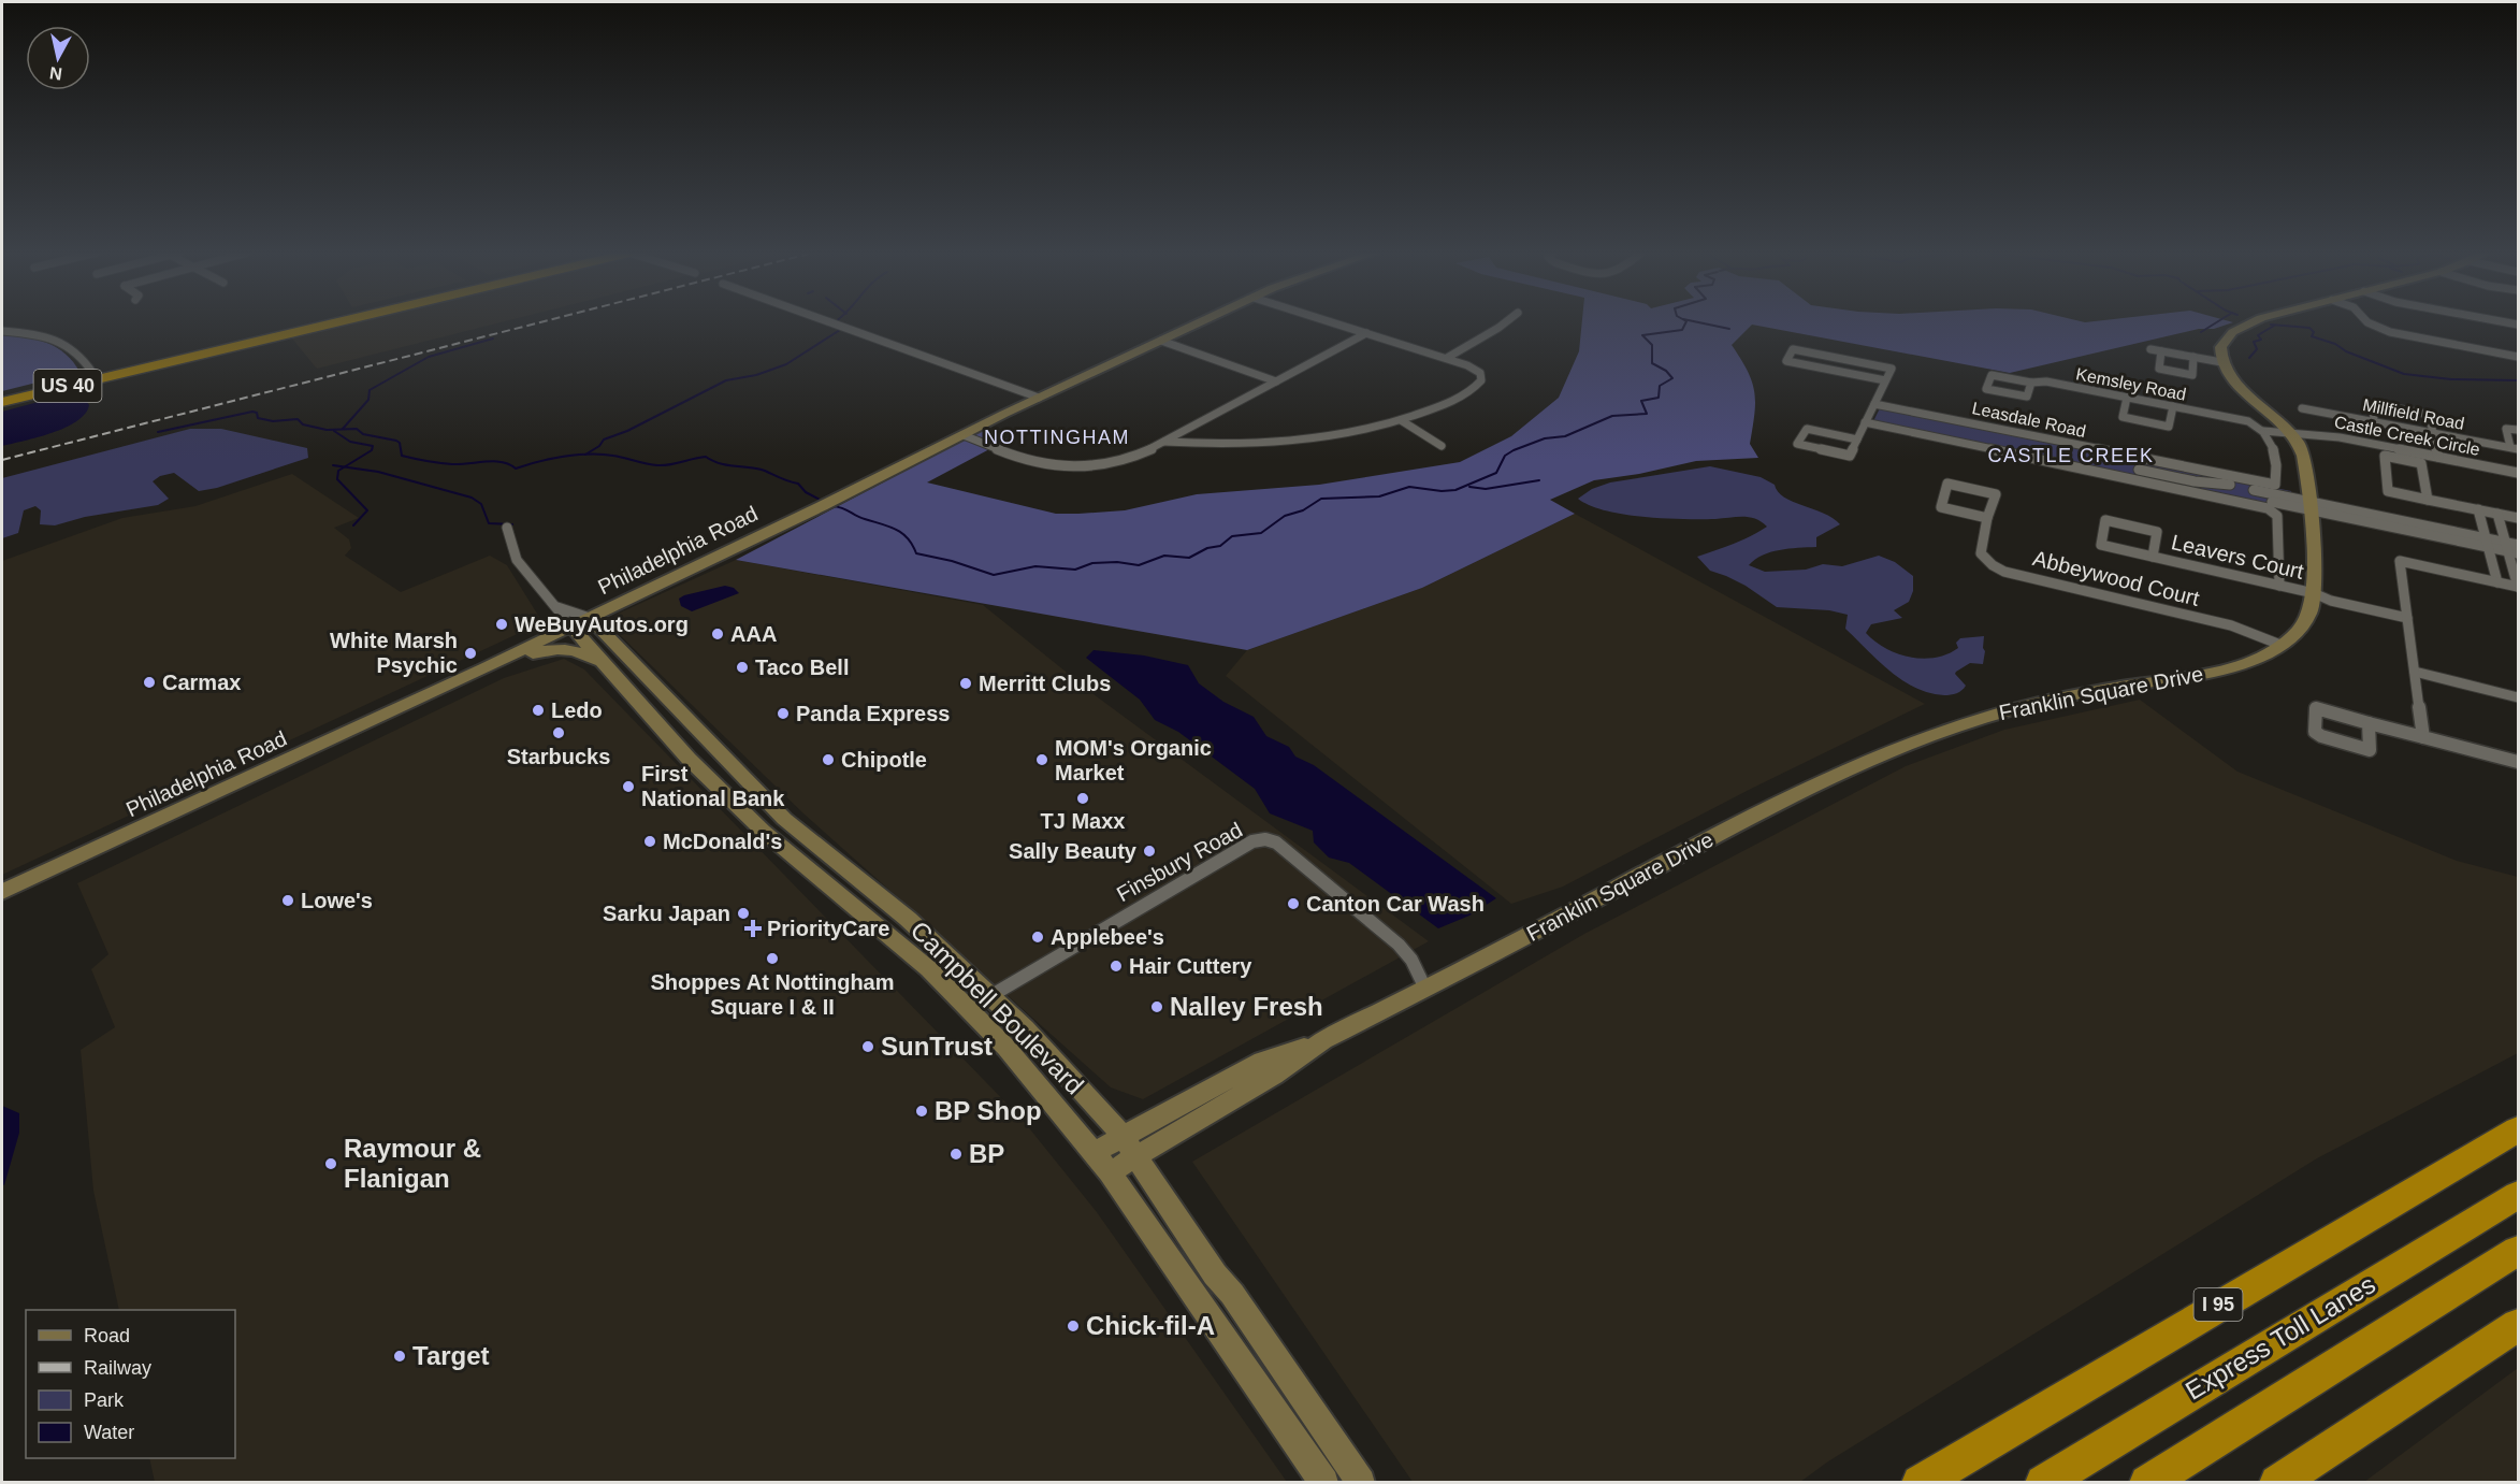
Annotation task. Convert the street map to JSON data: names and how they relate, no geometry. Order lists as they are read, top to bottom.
{
  "streets": {
    "highway": ["US 40", "I 95", "Express Toll Lanes"],
    "main road": ["Philadelphia Road", "Franklin Square Drive", "Campbell Boulevard"],
    "street": [
      "Kemsley Road",
      "Millfield Road",
      "Leasdale Road",
      "Castle Creek Circle",
      "Leavers Court",
      "Abbeywood Court",
      "Finsbury Road"
    ]
  },
  "crossings": [
    ["Kemsley Road", "Leasdale Road"],
    ["Kemsley Road", "Castle Creek Circle"],
    ["Leasdale Road", "Castle Creek Circle"],
    ["Castle Creek Circle", "Franklin Square Drive"],
    ["Philadelphia Road", "Campbell Boulevard"],
    ["Leavers Court", "Franklin Square Drive"],
    ["Abbeywood Court", "Franklin Square Drive"],
    ["Franklin Square Drive", "Finsbury Road"],
    ["Franklin Square Drive", "Campbell Boulevard"],
    ["Finsbury Road", "Campbell Boulevard"]
  ],
  "districts": ["NOTTINGHAM", "CASTLE CREEK"],
  "places": {
    "other": [
      "WeBuyAutos.org",
      "AAA",
      "White Marsh Psychic",
      "Taco Bell",
      "Carmax",
      "Merritt Clubs",
      "Ledo",
      "Panda Express",
      "Starbucks",
      "Chipotle",
      "MOM's Organic Market",
      "First National Bank",
      "TJ Maxx",
      "McDonald's",
      "Sally Beauty",
      "Lowe's",
      "Canton Car Wash",
      "Sarku Japan",
      "Applebee's",
      "Shoppes At Nottingham Square I & II",
      "Hair Cuttery",
      "Nalley Fresh",
      "SunTrust",
      "BP Shop",
      "BP",
      "Raymour & Flanigan",
      "Chick-fil-A",
      "Target"
    ],
    "health": ["PriorityCare"]
  },
  "legend": [
    "Road",
    "Railway",
    "Park",
    "Water"
  ],
  "north": "bottom"
}
